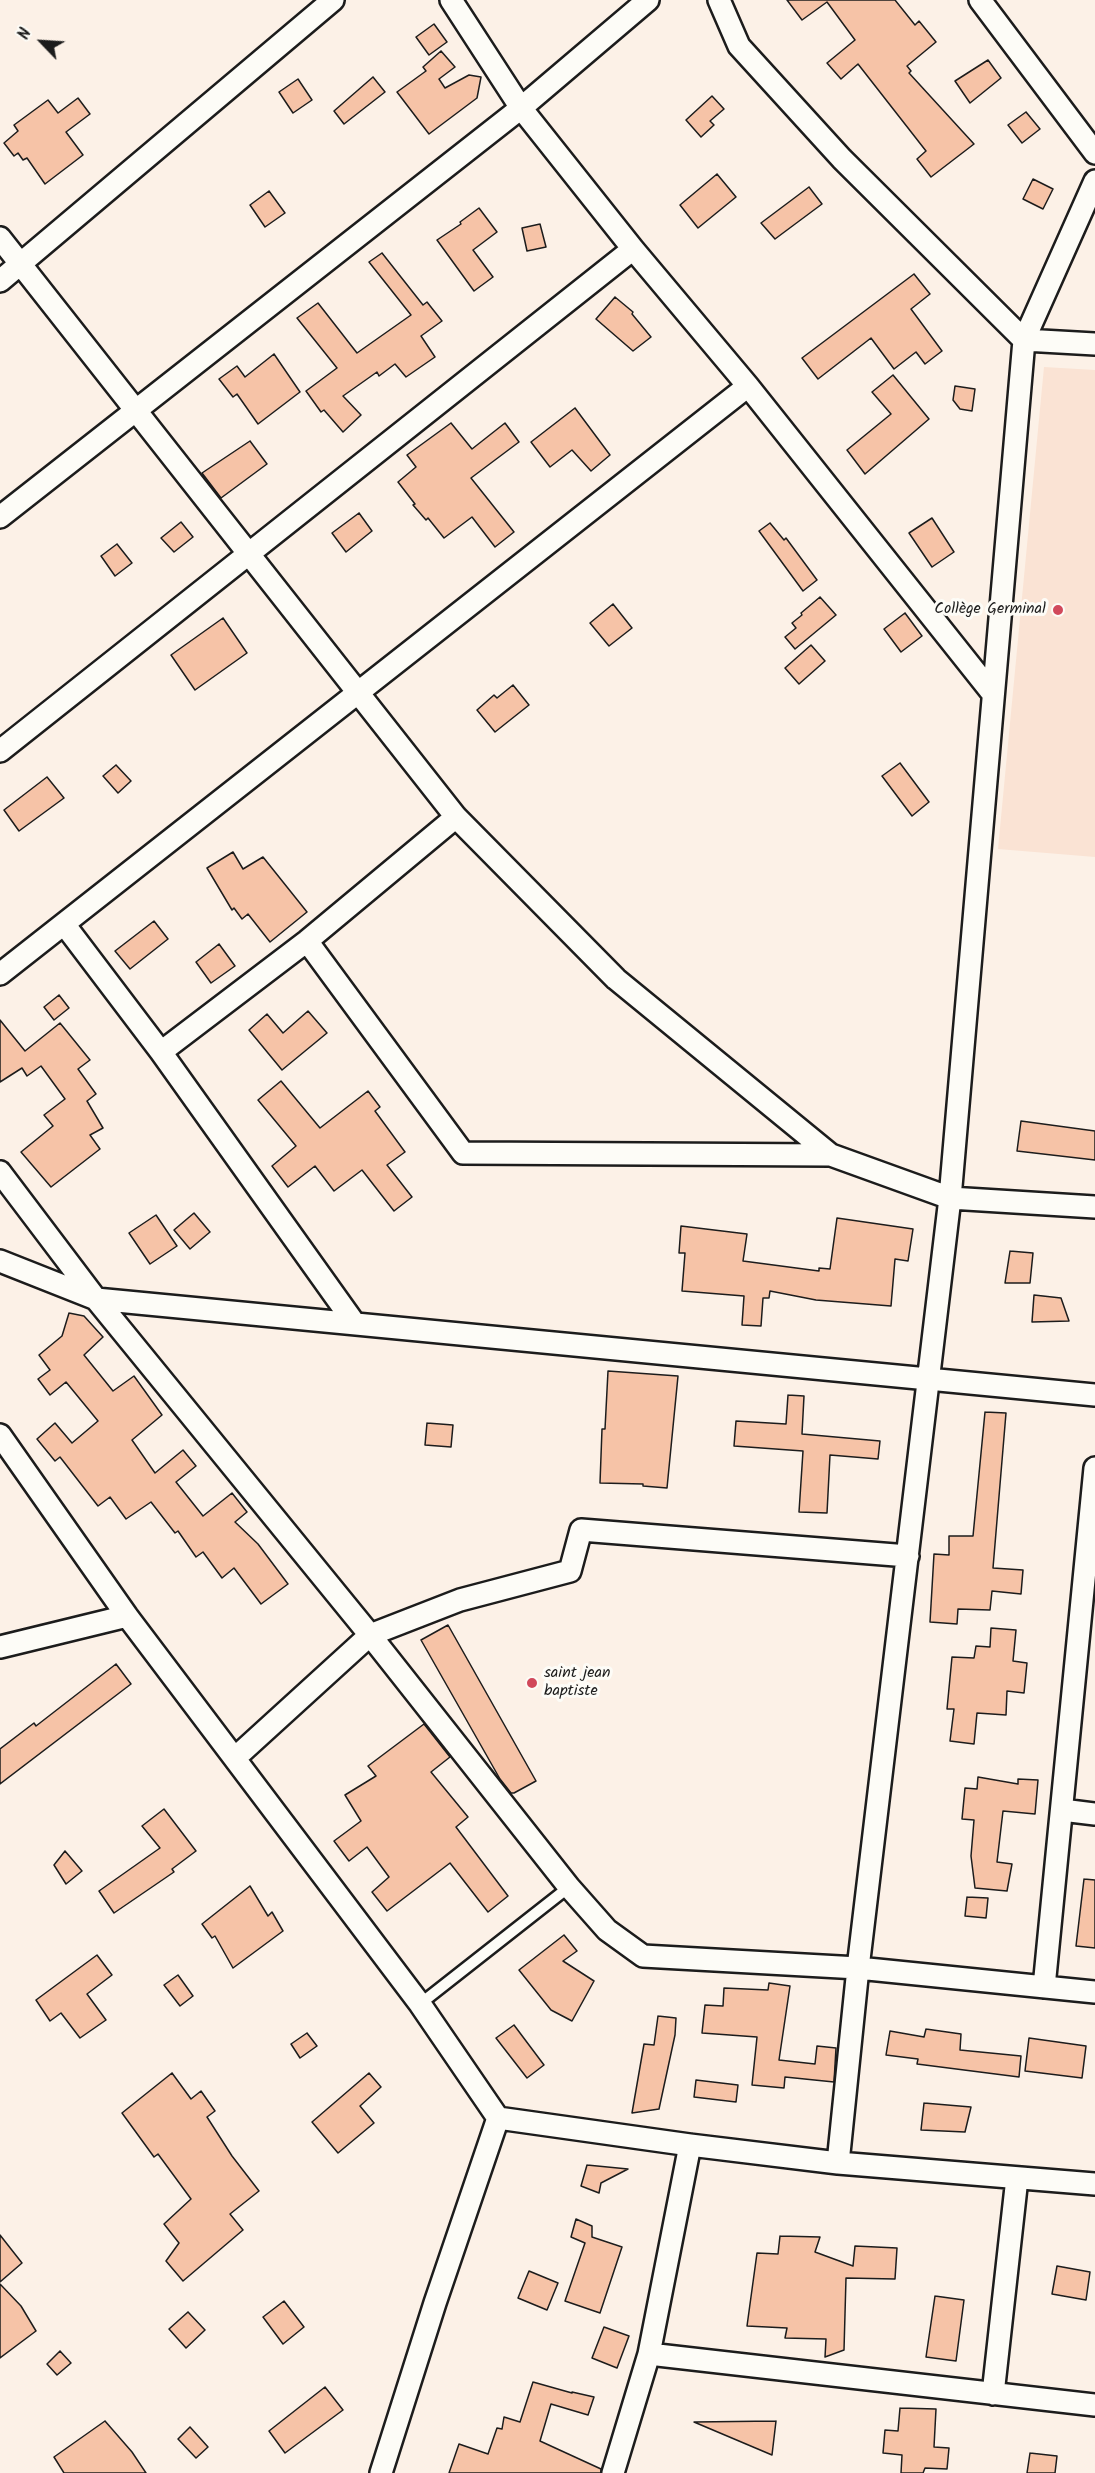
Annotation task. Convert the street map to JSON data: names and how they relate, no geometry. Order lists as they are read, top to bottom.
{
  "places": ["Collège Germinal", "saint jean baptiste"],
  "north": "top left"
}
